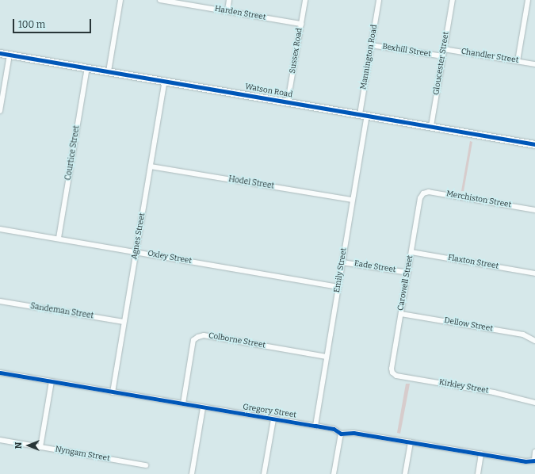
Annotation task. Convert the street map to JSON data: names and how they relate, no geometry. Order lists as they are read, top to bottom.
{
  "streets": {
    "street": [
      "Harden Street",
      "Sussex Road",
      "Bexhill Street",
      "Chandler Street",
      "Mannington Road",
      "Gloucester Street",
      "Watson Road",
      "Courtice Street",
      "Hodel Street",
      "Merchiston Street",
      "Agnes Street",
      "Oxley Street",
      "Flaxton Street",
      "Eade Street",
      "Emily Street",
      "Carowell Street",
      "Sandeman Street",
      "Dellow Street",
      "Colborne Street",
      "Kirkley Street",
      "Gregory Street",
      "Nyngam Street"
    ]
  },
  "crossings": [
    ["Harden Street", "Sussex Road"],
    ["Sussex Road", "Watson Road"],
    ["Bexhill Street", "Mannington Road"],
    ["Bexhill Street", "Gloucester Street"],
    ["Chandler Street", "Gloucester Street"],
    ["Mannington Road", "Watson Road"],
    ["Gloucester Street", "Watson Road"],
    ["Watson Road", "Courtice Street"],
    ["Watson Road", "Agnes Street"],
    ["Watson Road", "Emily Street"],
    ["Courtice Street", "Oxley Street"],
    ["Hodel Street", "Agnes Street"],
    ["Hodel Street", "Emily Street"],
    ["Merchiston Street", "Carowell Street"],
    ["Agnes Street", "Oxley Street"],
    ["Agnes Street", "Sandeman Street"],
    ["Agnes Street", "Gregory Street"],
    ["Oxley Street", "Emily Street"],
    ["Flaxton Street", "Carowell Street"],
    ["Eade Street", "Emily Street"],
    ["Eade Street", "Carowell Street"],
    ["Emily Street", "Colborne Street"],
    ["Emily Street", "Gregory Street"],
    ["Carowell Street", "Dellow Street"],
    ["Carowell Street", "Kirkley Street"],
    ["Colborne Street", "Gregory Street"]
  ],
  "scale_bar": "100 m",
  "north": "left"
}
